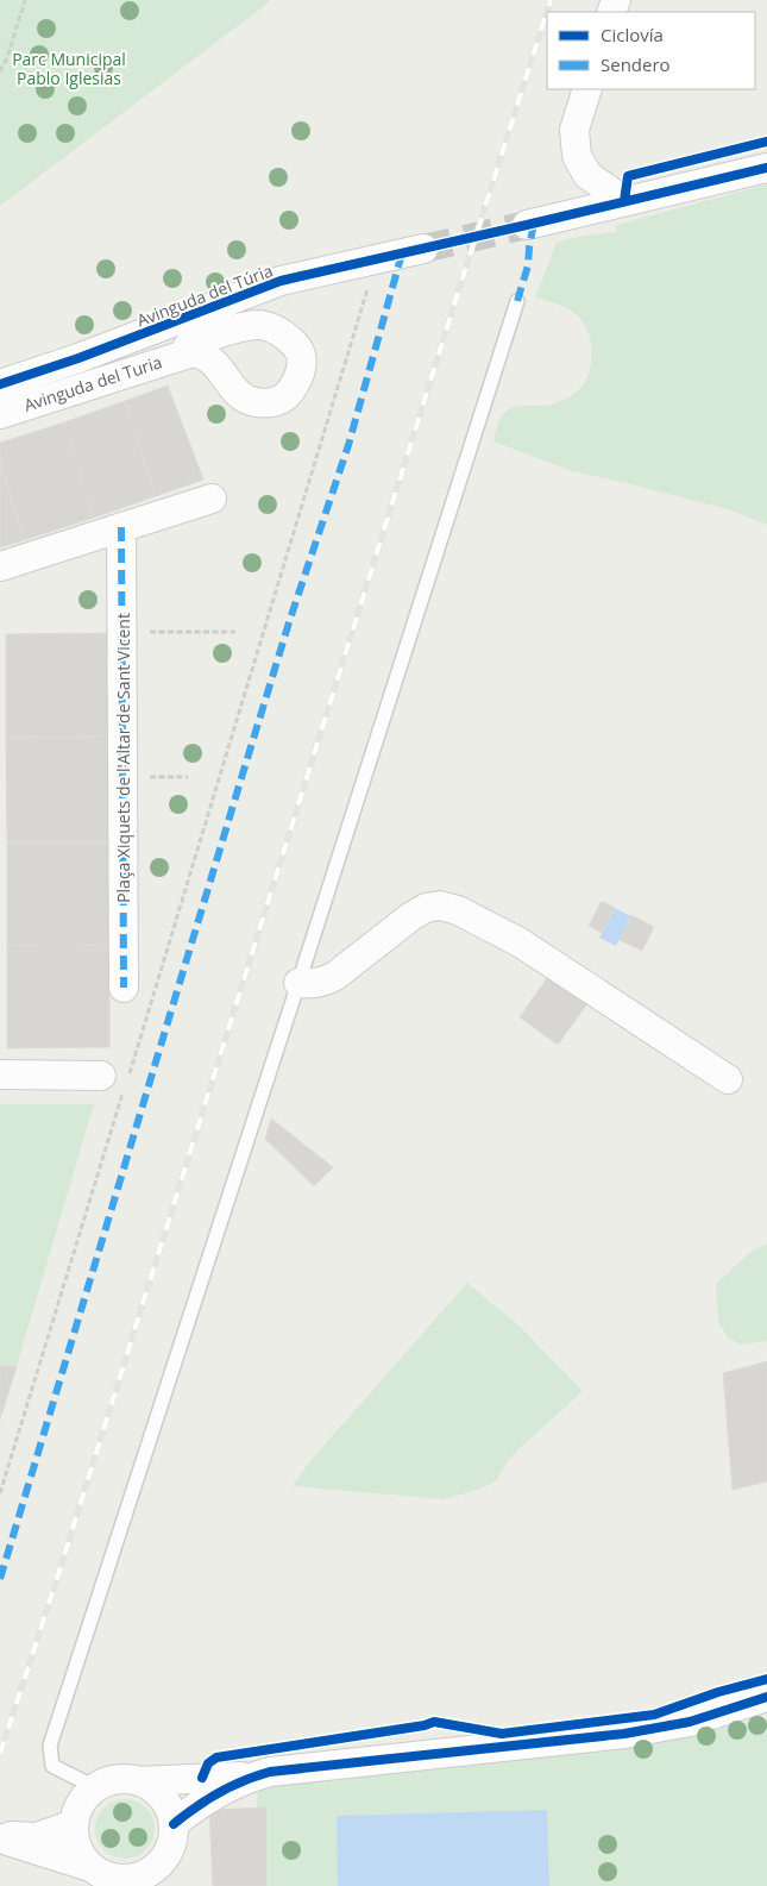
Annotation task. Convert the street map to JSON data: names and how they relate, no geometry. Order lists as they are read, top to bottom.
{
  "streets": {
    "street": ["Avinguda del Túria", "Avinguda del Turia", "Plaça Xiquets de l'Altar de Sant Vicent"]
  },
  "parks": ["Parc Municipal Pablo Iglesias"],
  "legend": ["Ciclovía", "Sendero"]
}
